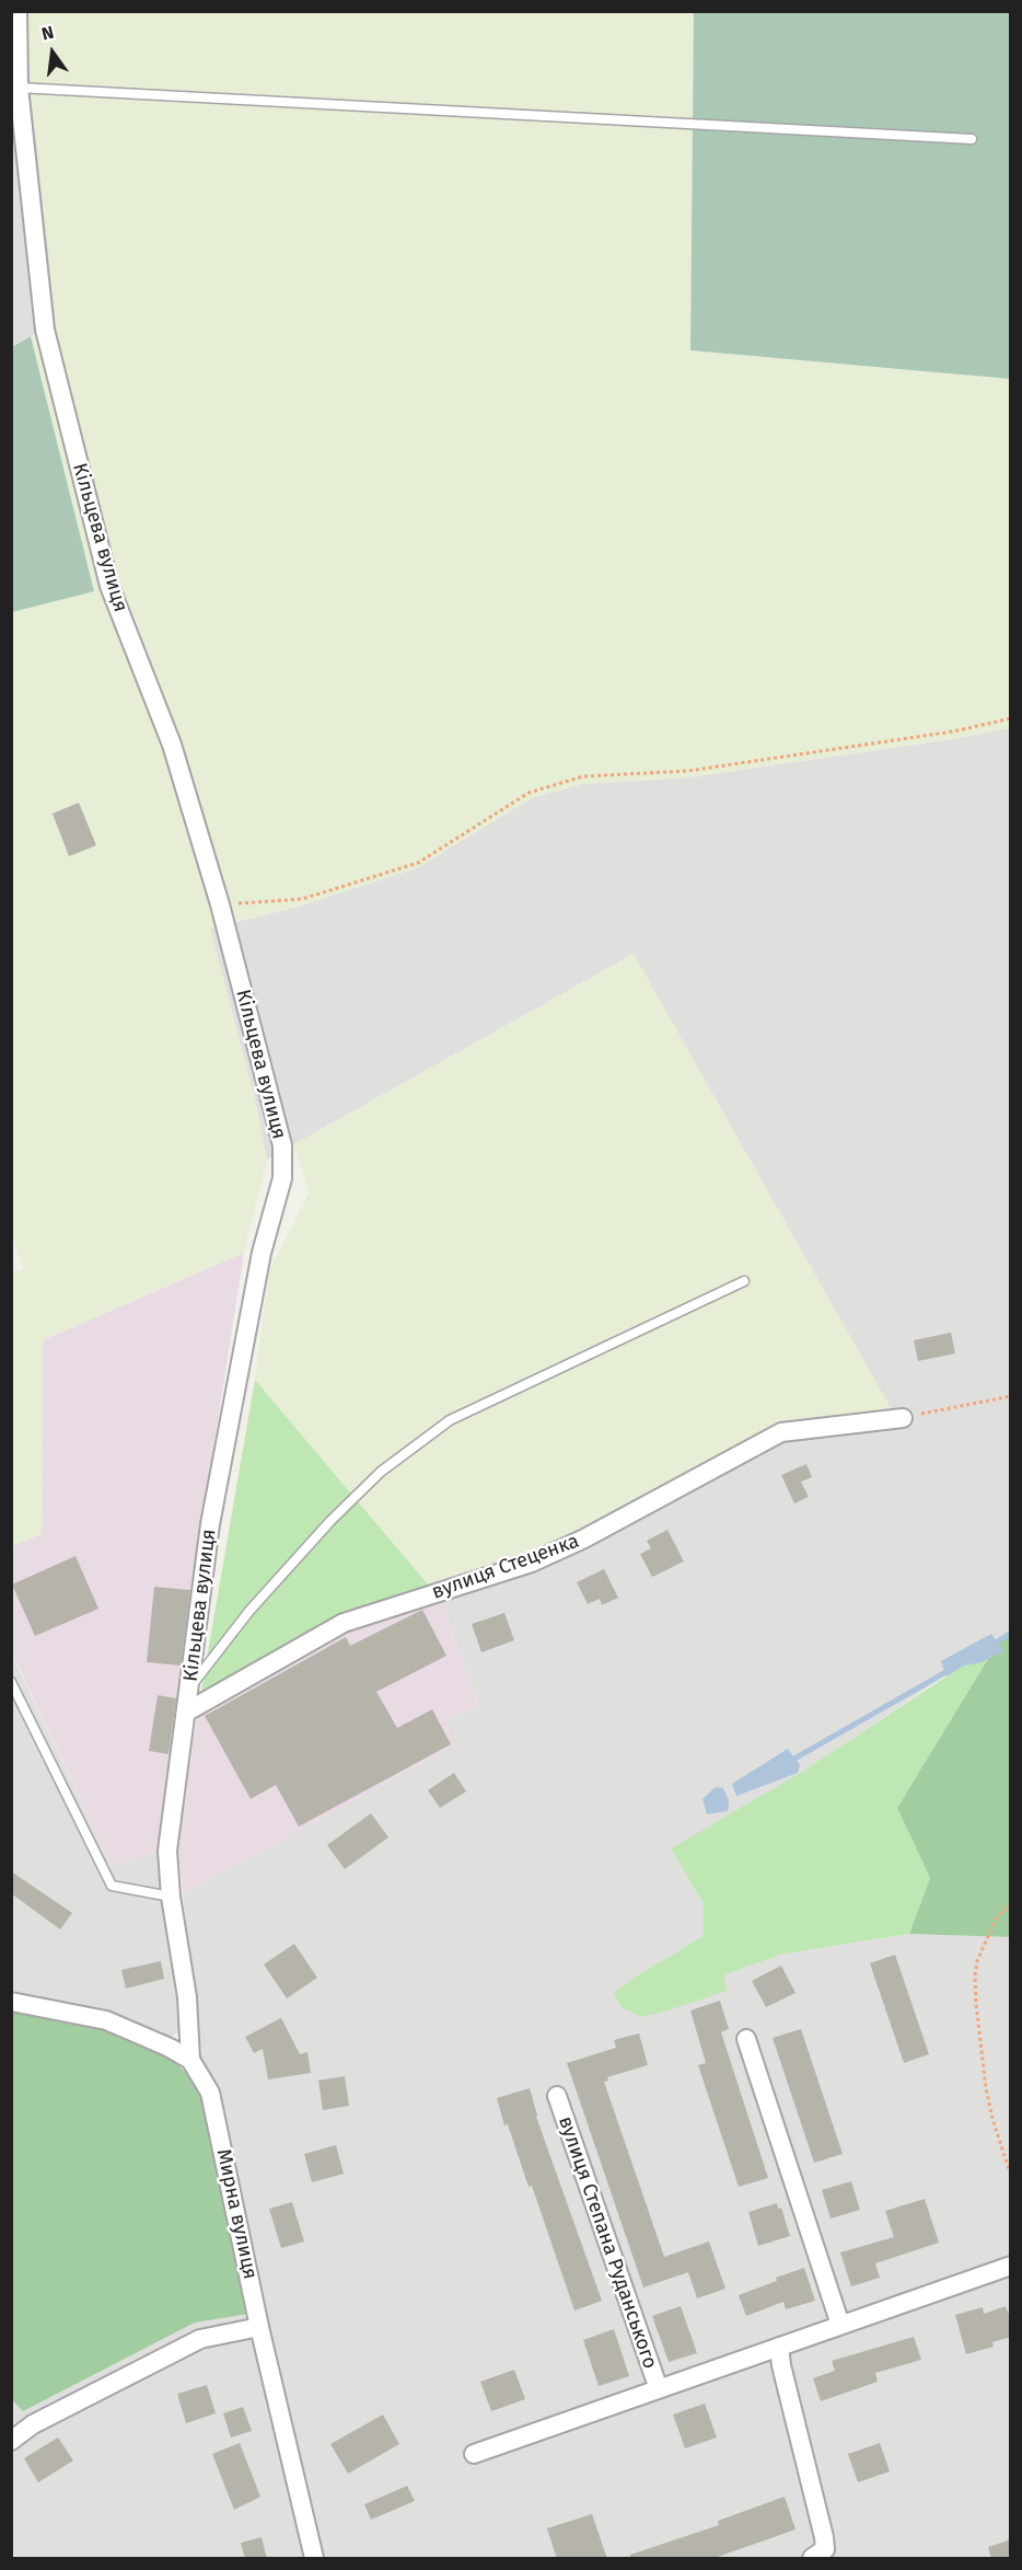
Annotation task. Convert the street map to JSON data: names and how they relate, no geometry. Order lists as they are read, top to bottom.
{
  "streets": {
    "street": [
      "Кільцева вулиця",
      "вулиця Стеценка",
      "Мирна вулиця",
      "вулиця Степана Руданського"
    ]
  },
  "crossings": [
    ["Кільцева вулиця", "вулиця Стеценка"],
    ["Кільцева вулиця", "Мирна вулиця"]
  ],
  "north": "top"
}
